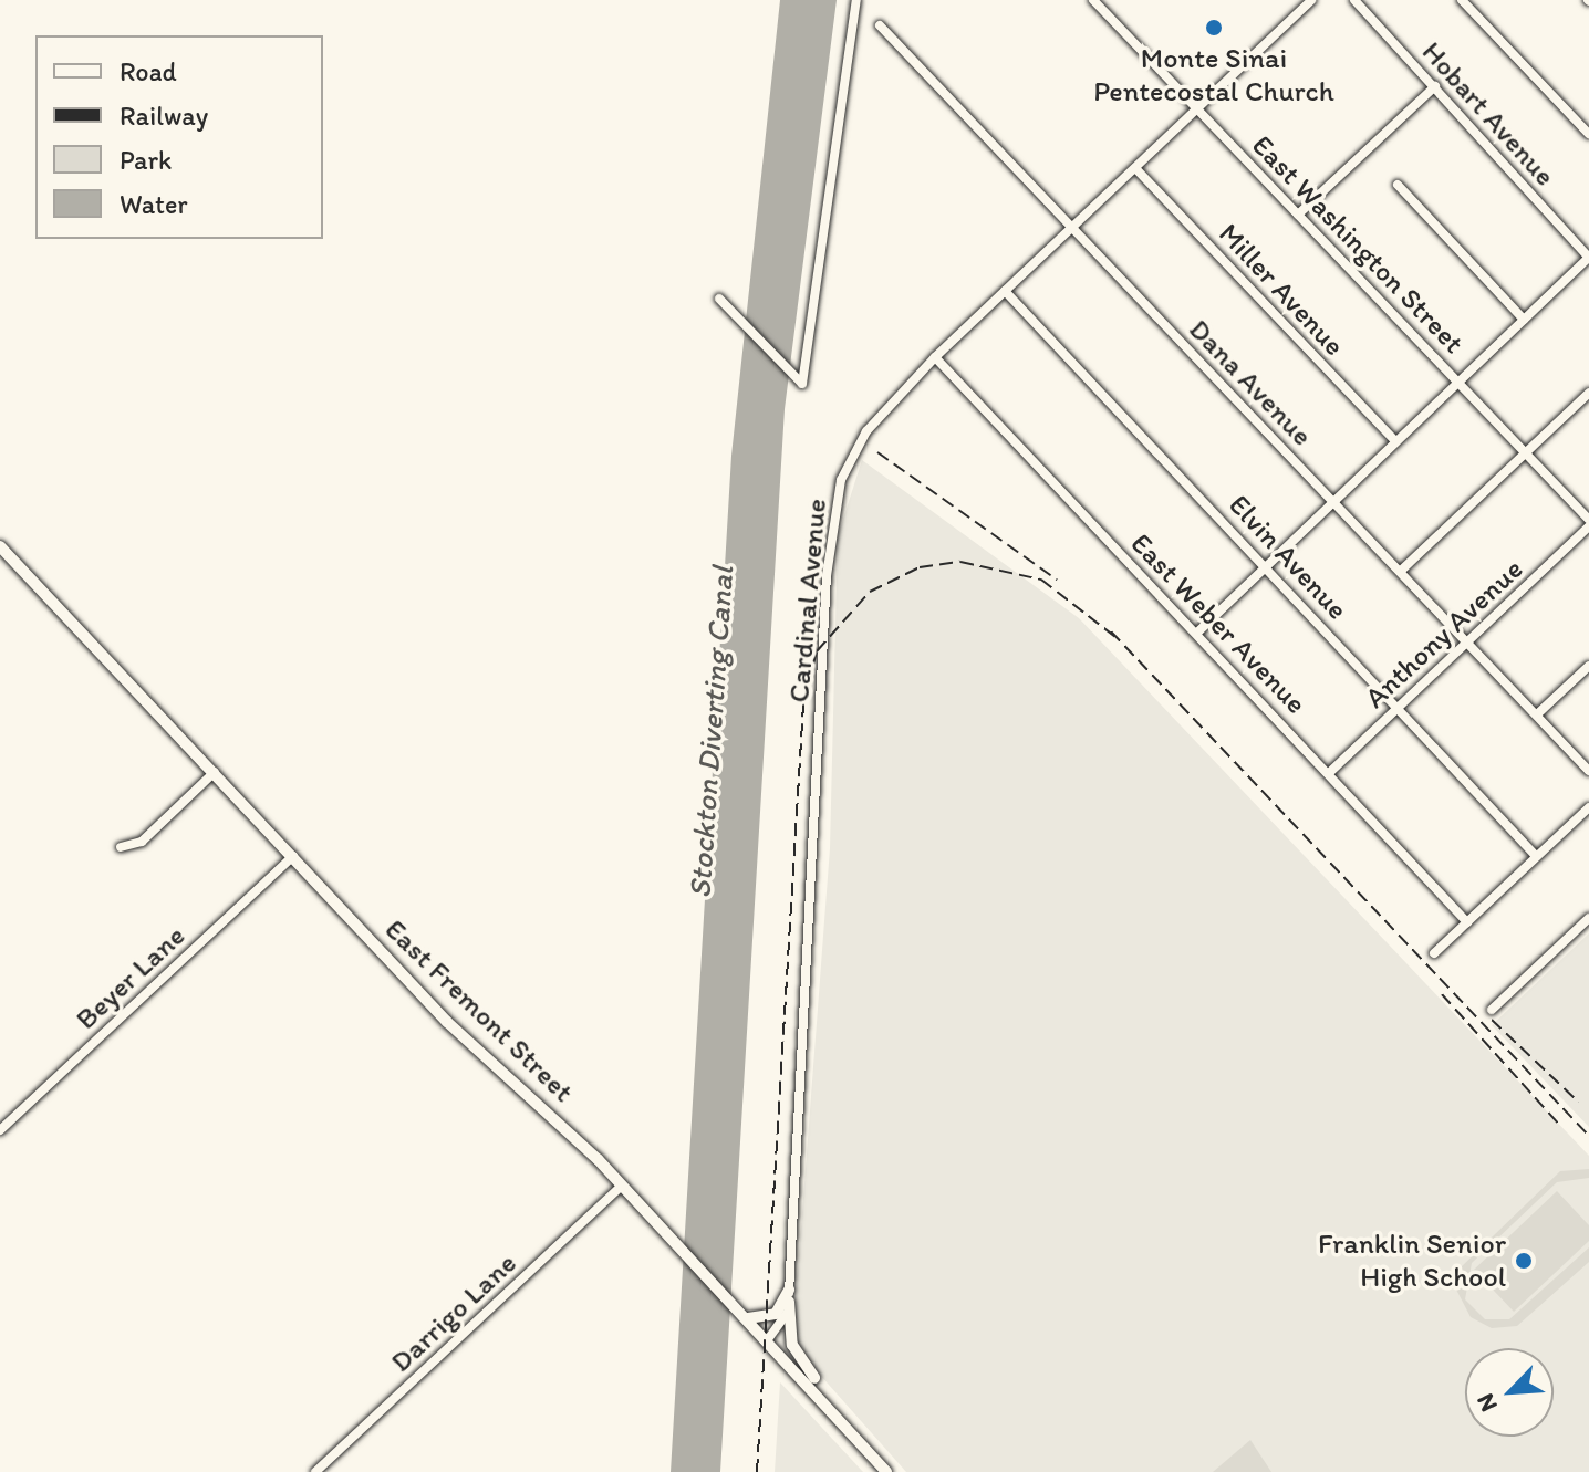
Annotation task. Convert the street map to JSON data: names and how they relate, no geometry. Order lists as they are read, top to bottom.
{
  "streets": {
    "main road": ["East Fremont Street"],
    "street": [
      "Hobart Avenue",
      "East Washington Street",
      "Miller Avenue",
      "Dana Avenue",
      "Elvin Avenue",
      "Cardinal Avenue",
      "East Weber Avenue",
      "Anthony Avenue",
      "Beyer Lane",
      "Darrigo Lane"
    ]
  },
  "crossings": [
    ["East Washington Street", "Cardinal Avenue"],
    ["East Washington Street", "Anthony Avenue"],
    ["Miller Avenue", "Cardinal Avenue"],
    ["Dana Avenue", "Cardinal Avenue"],
    ["Dana Avenue", "Anthony Avenue"],
    ["Elvin Avenue", "Cardinal Avenue"],
    ["Elvin Avenue", "Anthony Avenue"],
    ["Cardinal Avenue", "East Weber Avenue"],
    ["Cardinal Avenue", "East Fremont Street"],
    ["East Weber Avenue", "Anthony Avenue"],
    ["Beyer Lane", "East Fremont Street"],
    ["East Fremont Street", "Darrigo Lane"]
  ],
  "water": ["Stockton Diverting Canal"],
  "places": ["Monte Sinai Pentecostal Church", "Franklin Senior High School"],
  "legend": [
    "Road",
    "Railway",
    "Park",
    "Water"
  ],
  "north": "bottom left"
}
